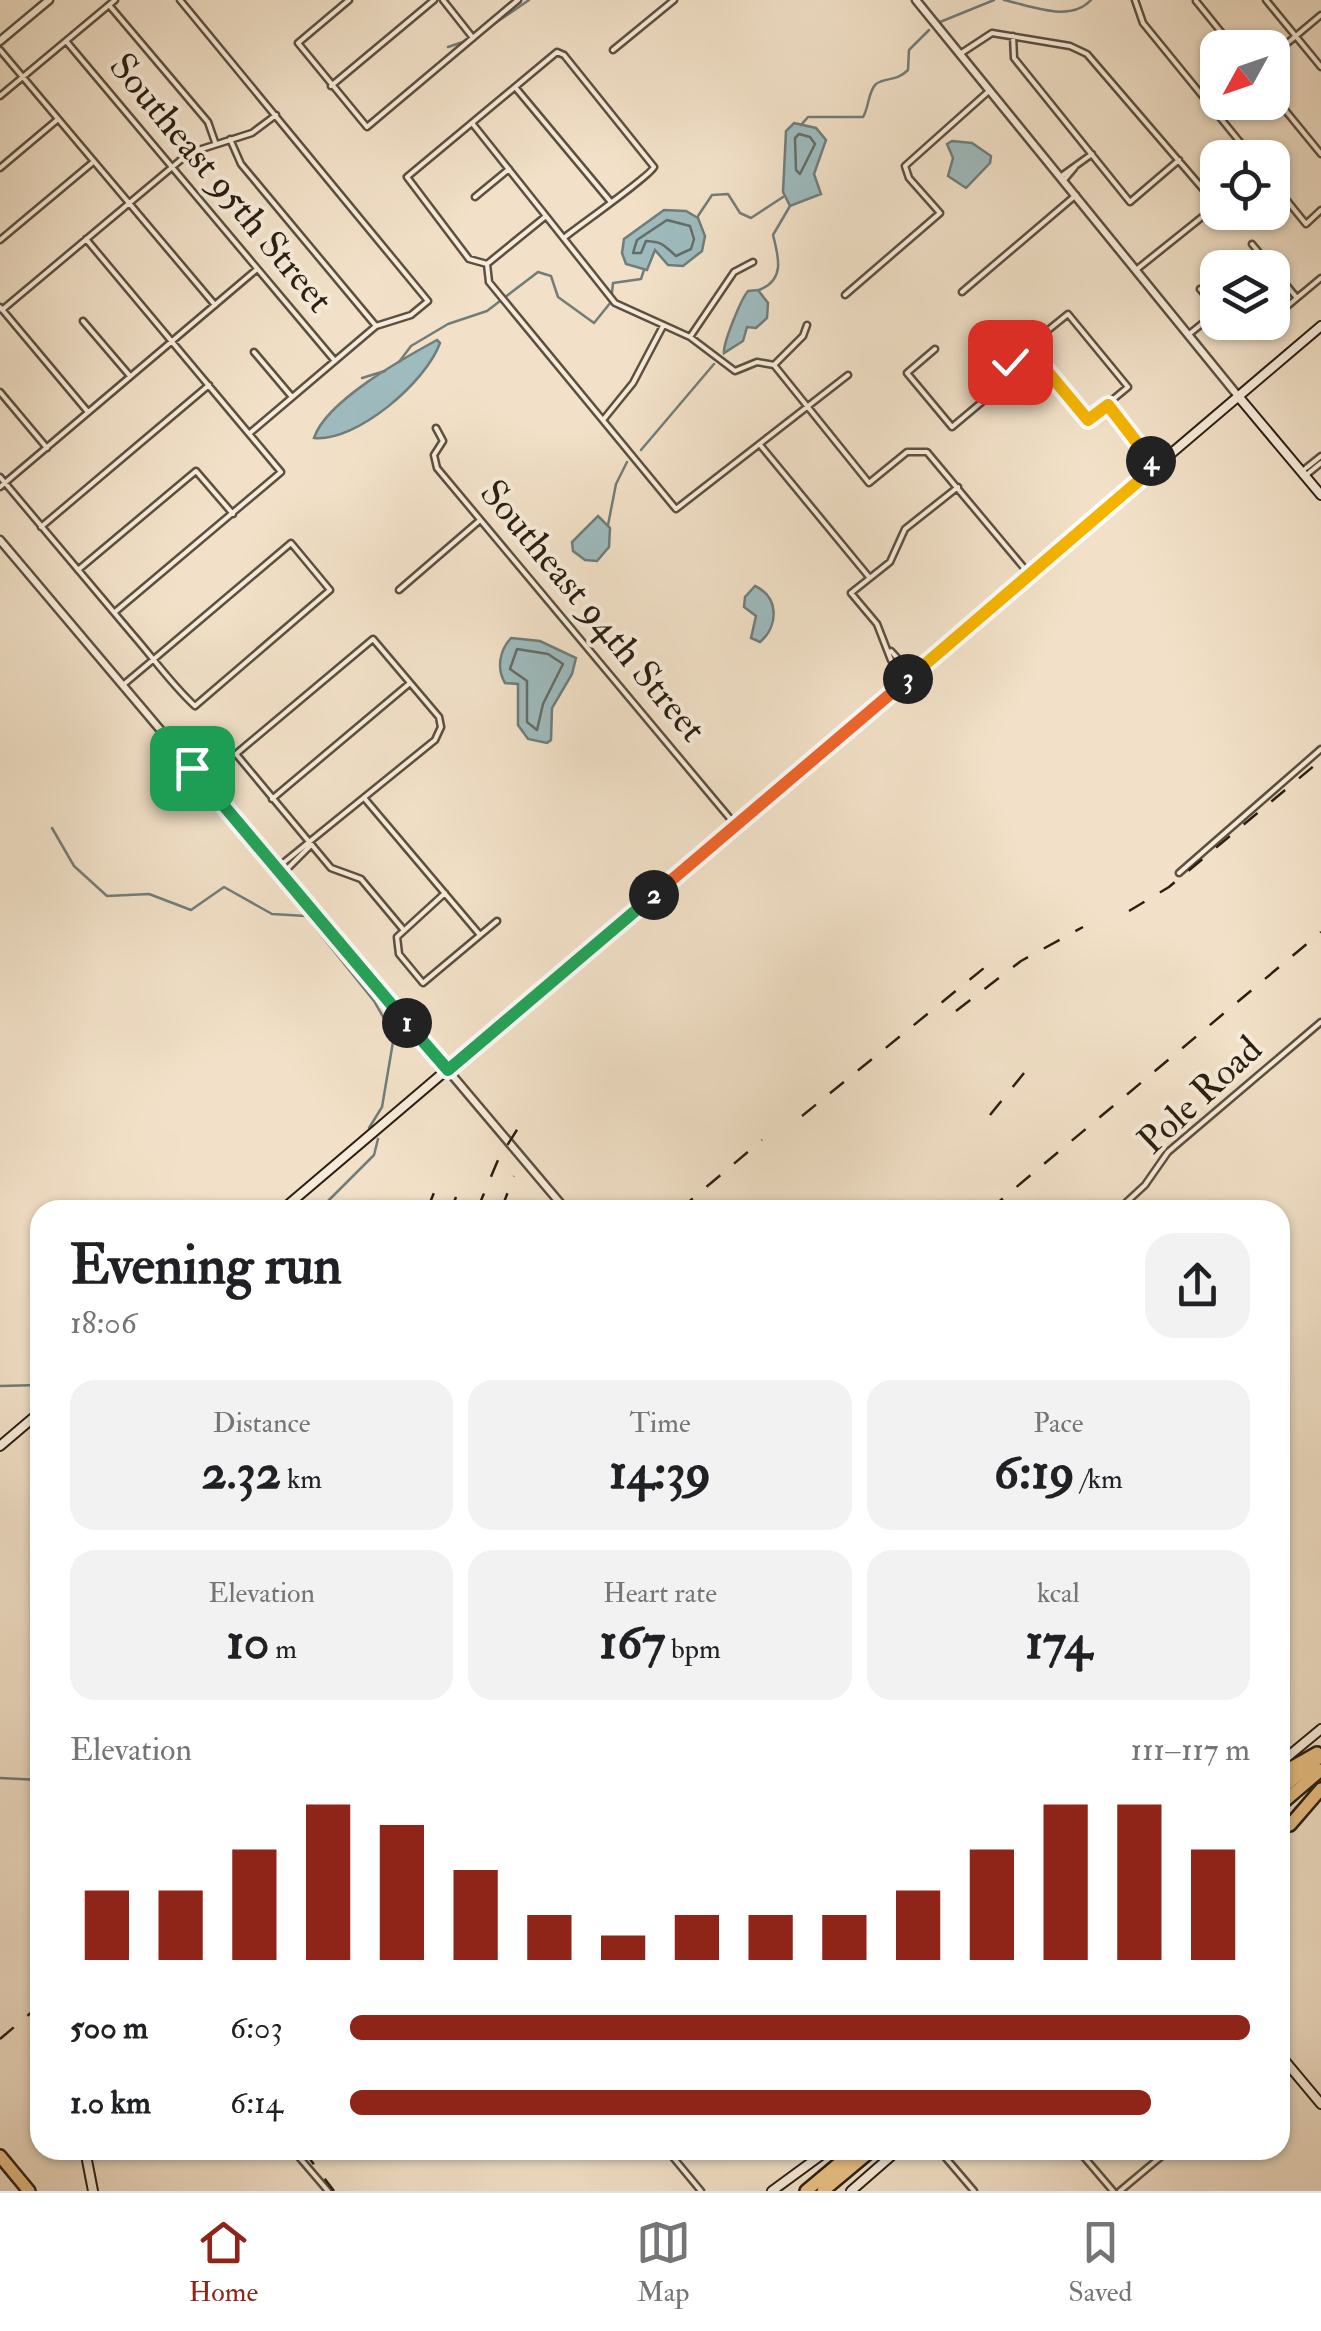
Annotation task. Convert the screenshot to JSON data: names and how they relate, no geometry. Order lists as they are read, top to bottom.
{
  "streets": {
    "street": ["Southeast 95th Street", "Southeast 94th Street", "Pole Road"]
  },
  "north": "bottom left",
  "page": {
    "pins": [
      "4",
      "3",
      "2",
      "1"
    ],
    "heading": ["Evening run", "18:06"],
    "stats": [
      ["Distance", "2.32 km"],
      ["Time", "14:39"],
      ["Pace", "6:19 /km"],
      ["Elevation", "10 m"],
      ["Heart rate", "167 bpm"],
      ["kcal", "174"]
    ],
    "chart": ["Elevation", "111–117 m"],
    "list": [
      {
        "name": "500 m",
        "note": "6:03"
      },
      {
        "name": "1.0 km",
        "note": "6:14"
      }
    ],
    "tabs": ["Home", "Map", "Saved"]
  }
}
